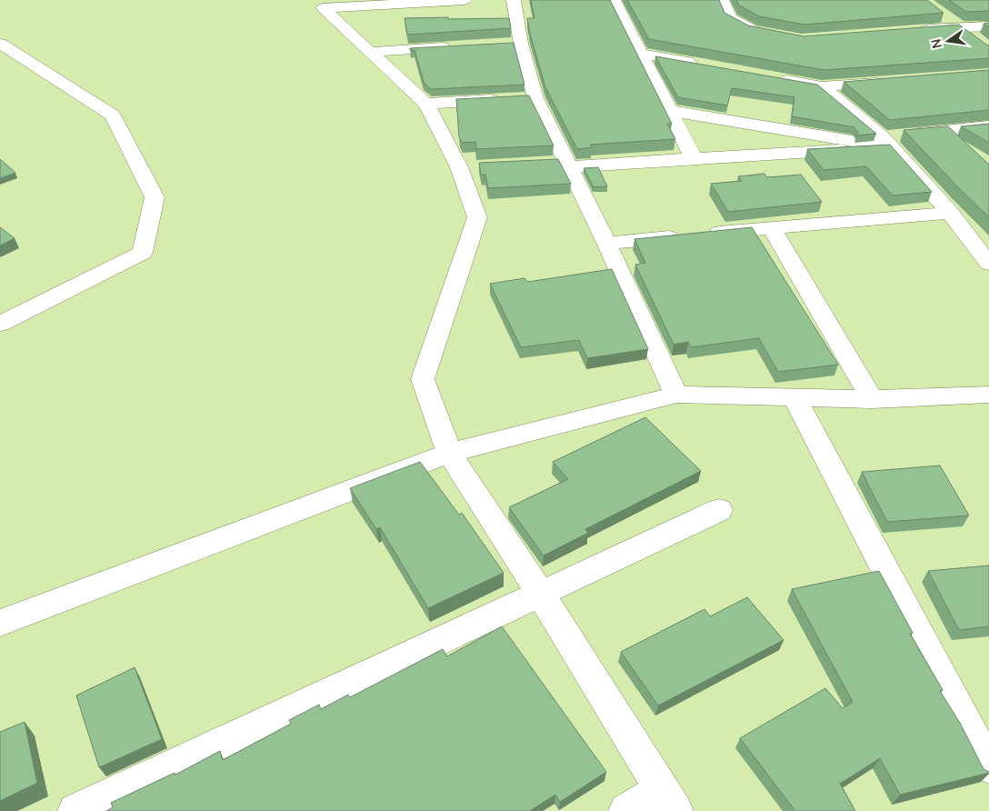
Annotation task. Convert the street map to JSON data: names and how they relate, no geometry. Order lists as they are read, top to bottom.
{
  "north": "left"
}
